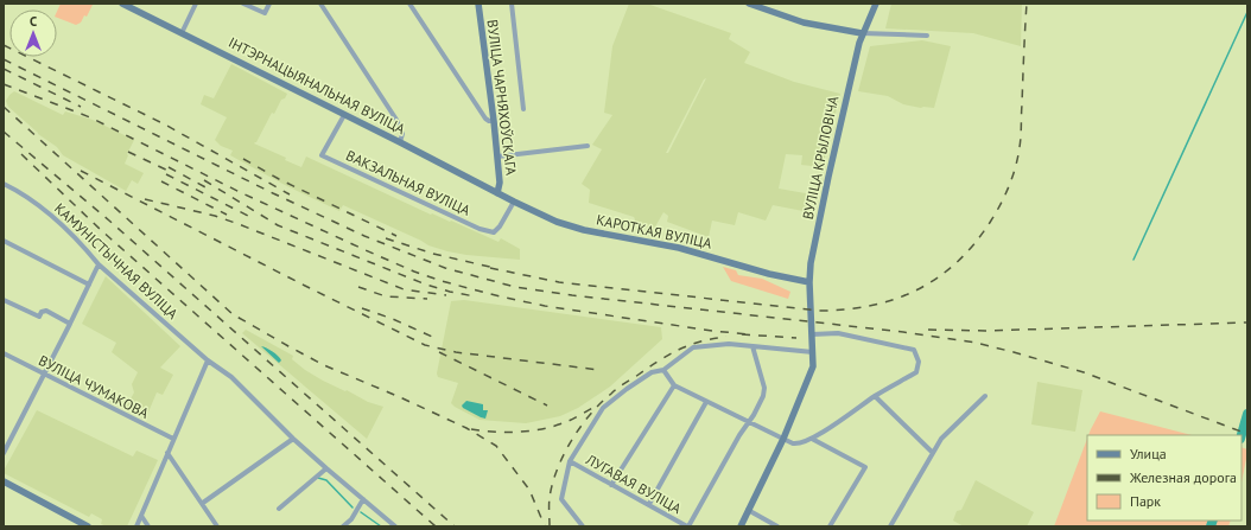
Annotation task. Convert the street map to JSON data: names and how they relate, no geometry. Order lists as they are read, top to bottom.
{
  "streets": {
    "street": [
      "ІНТЭРНАЦЫЯНАЛЬНАЯ ВУЛІЦА",
      "ВУЛІЦА ЧАРНЯХОЎСКАГА",
      "ВУЛІЦА КРЫЛОВІЧА",
      "ВАКЗАЛЬНАЯ ВУЛІЦА",
      "КАРОТКАЯ ВУЛІЦА",
      "КАМУНІСТЫЧНАЯ ВУЛІЦА",
      "ВУЛІЦА ЧУМАКОВА",
      "ЛУГАВАЯ ВУЛІЦА"
    ]
  },
  "crossings": [
    ["ІНТЭРНАЦЫЯНАЛЬНАЯ ВУЛІЦА", "ВУЛІЦА ЧАРНЯХОЎСКАГА"],
    ["ІНТЭРНАЦЫЯНАЛЬНАЯ ВУЛІЦА", "ВАКЗАЛЬНАЯ ВУЛІЦА"],
    ["ІНТЭРНАЦЫЯНАЛЬНАЯ ВУЛІЦА", "КАРОТКАЯ ВУЛІЦА"],
    ["ВУЛІЦА ЧАРНЯХОЎСКАГА", "КАРОТКАЯ ВУЛІЦА"],
    ["ВУЛІЦА КРЫЛОВІЧА", "КАРОТКАЯ ВУЛІЦА"],
    ["ВАКЗАЛЬНАЯ ВУЛІЦА", "КАРОТКАЯ ВУЛІЦА"]
  ],
  "legend": ["Улица", "Железная дорога", "Парк"],
  "north": "top"
}
